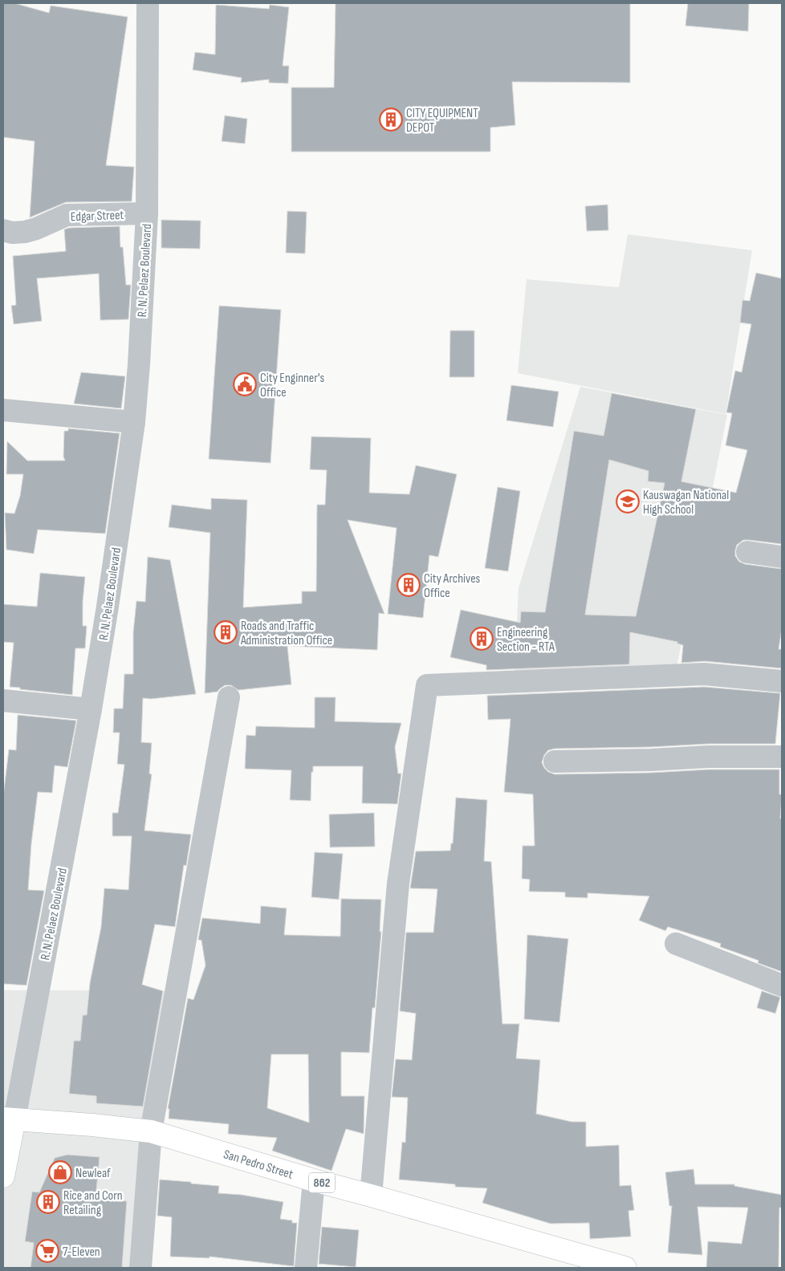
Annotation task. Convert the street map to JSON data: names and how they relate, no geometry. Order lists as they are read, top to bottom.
{
  "streets": {
    "main road": ["R. N. Pelaez Boulevard", "San Pedro Street", "862"],
    "street": ["Edgar Street"]
  },
  "crossings": [
    ["Edgar Street", "R. N. Pelaez Boulevard"],
    ["R. N. Pelaez Boulevard", "San Pedro Street"]
  ],
  "places": {
    "building": [
      "CITY EQUIPMENT DEPOT",
      "City Archives Office",
      "Roads and Traffic Administration Office",
      "Engineering Section - RTA",
      "Rice and Corn Retailing"
    ],
    "public building": ["City Enginner's Office"],
    "school or university": ["Kauswagan National High School"],
    "shop": ["Newleaf"],
    "supermarket": ["7-Eleven"]
  }
}
